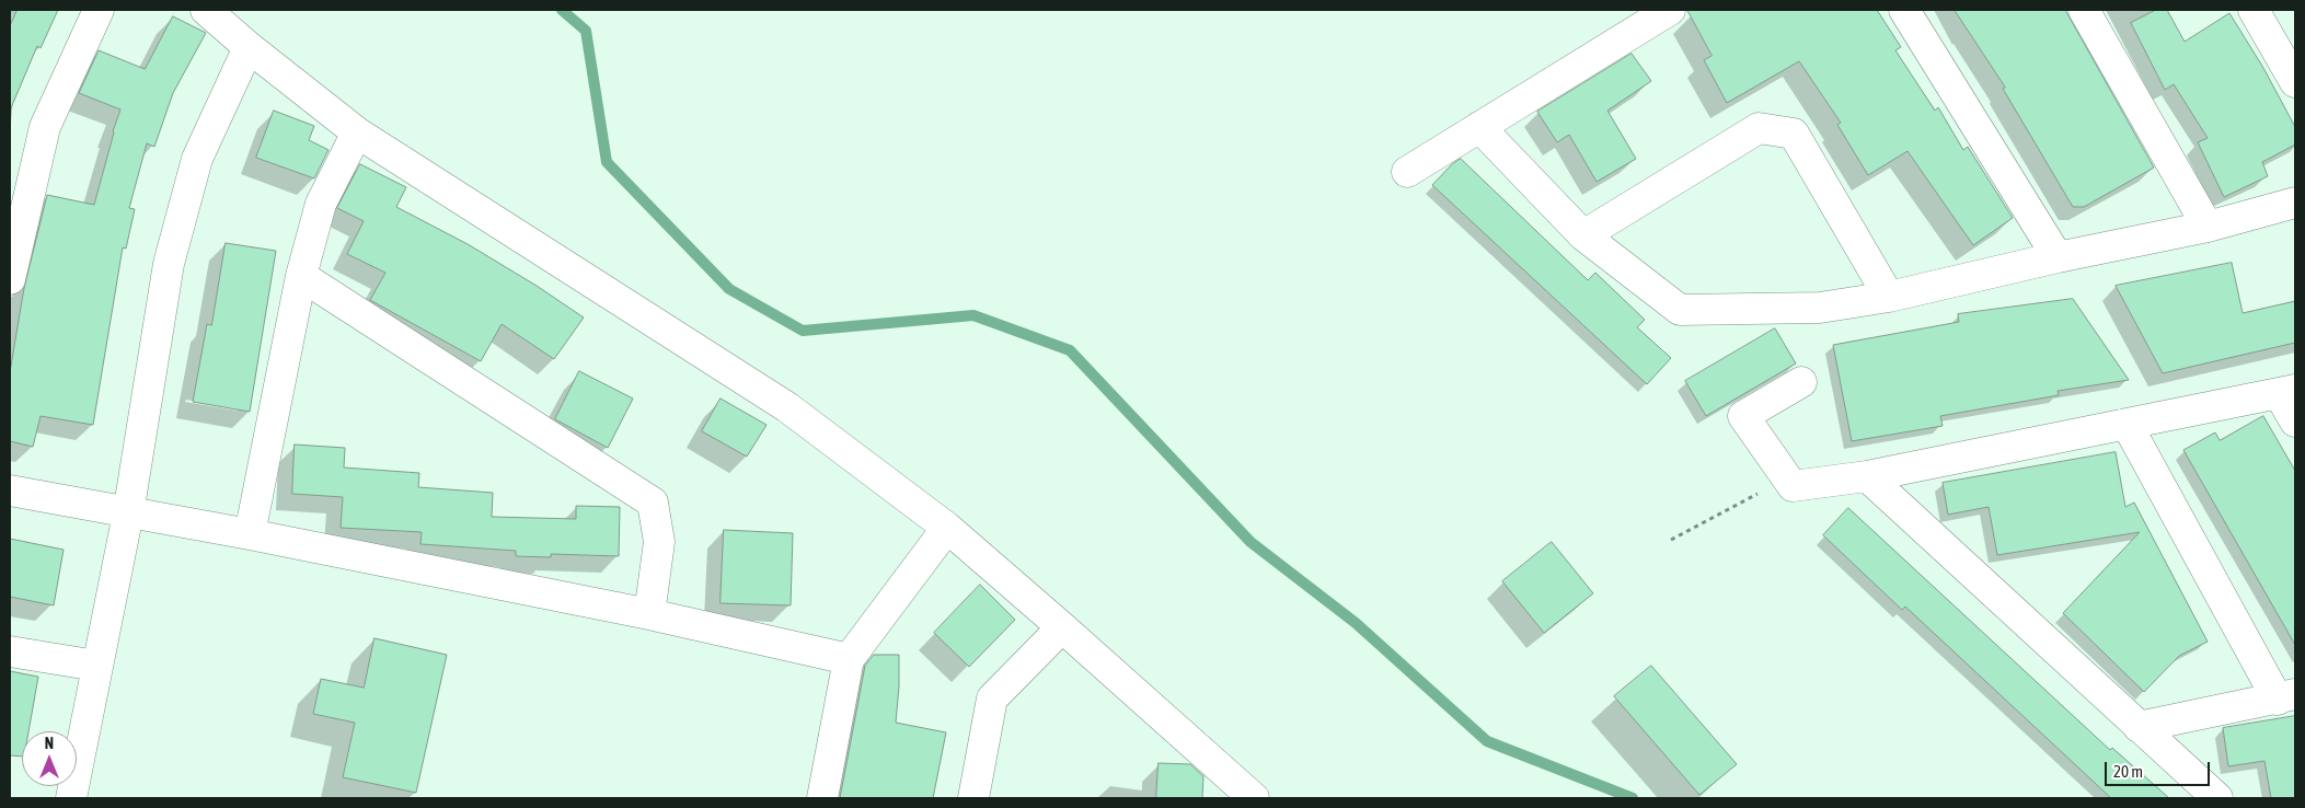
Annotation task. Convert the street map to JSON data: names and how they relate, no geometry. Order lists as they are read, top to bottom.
{
  "scale_bar": "20 m",
  "north": "top"
}
